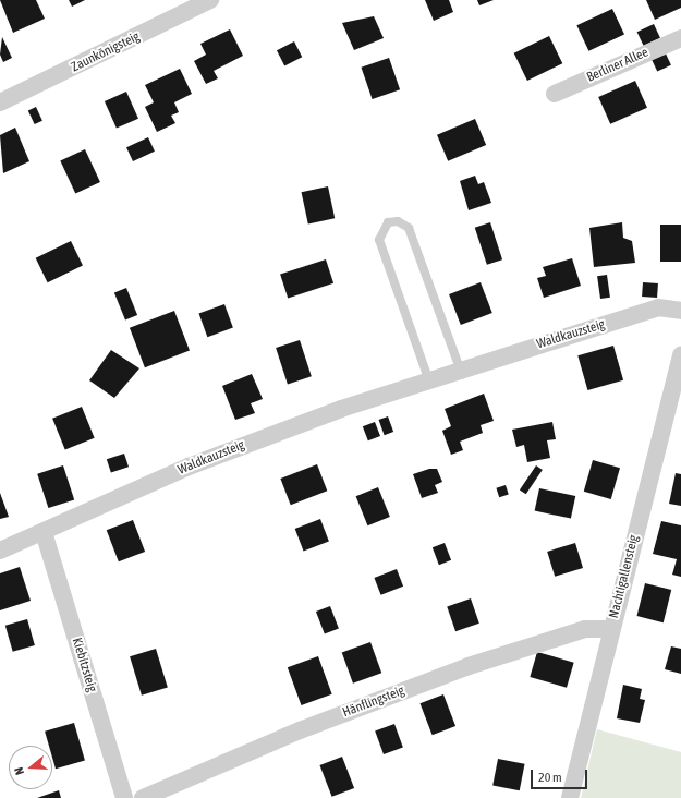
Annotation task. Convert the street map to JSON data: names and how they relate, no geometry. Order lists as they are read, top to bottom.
{
  "streets": {
    "street": [
      "Zaunkönigsteig",
      "Berliner Allee",
      "Waldkauzsteig",
      "Nachtigallensteig",
      "Kiebitzsteig",
      "Hänflingsteig"
    ]
  },
  "crossings": [
    ["Waldkauzsteig", "Kiebitzsteig"],
    ["Nachtigallensteig", "Hänflingsteig"]
  ],
  "scale_bar": "20 m",
  "north": "left"
}
